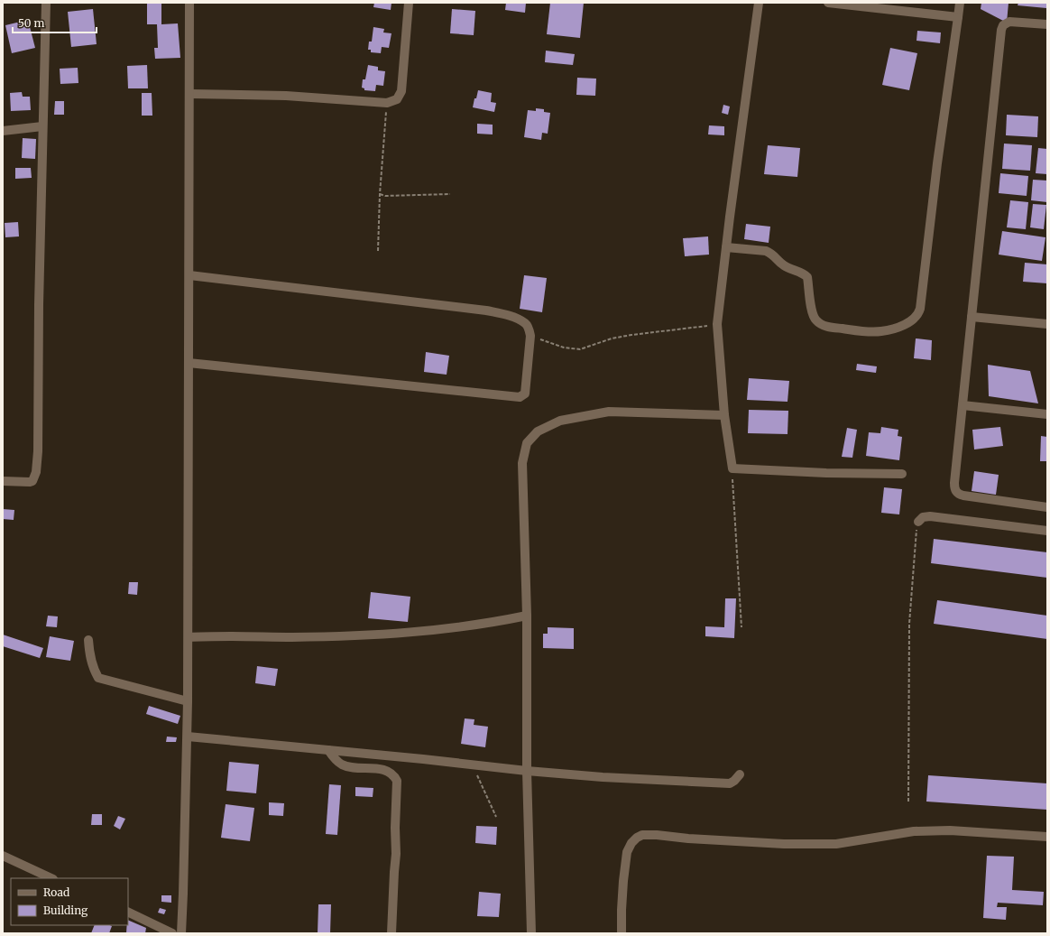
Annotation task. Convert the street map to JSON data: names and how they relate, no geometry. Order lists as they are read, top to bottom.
{
  "legend": ["Road", "Building"],
  "scale_bar": "50 m"
}
